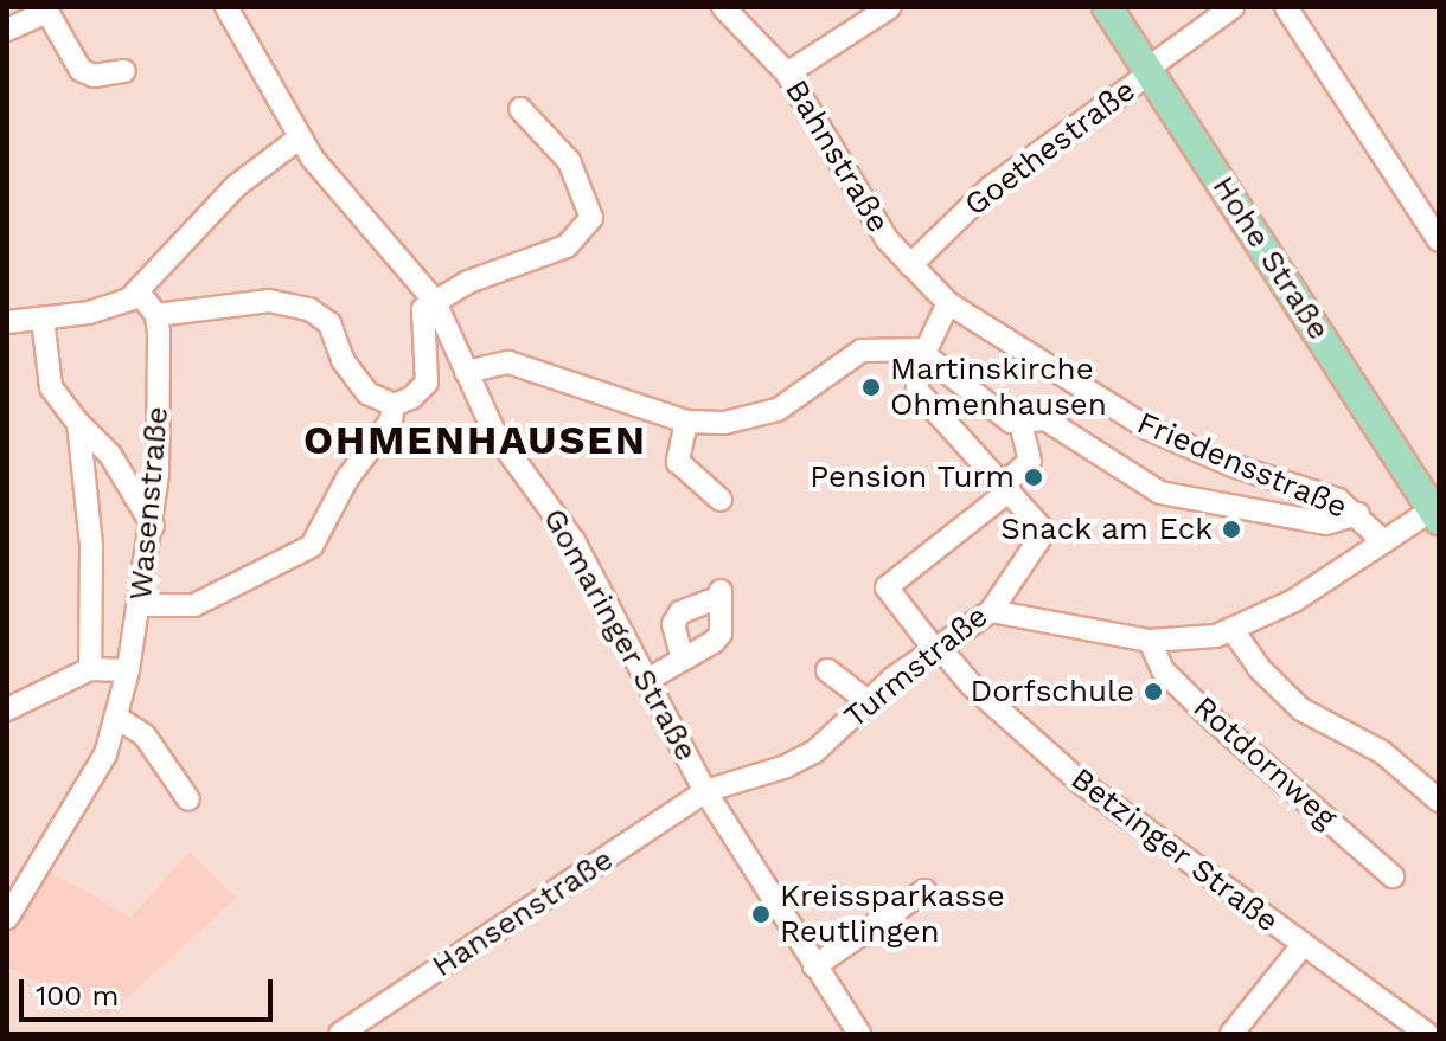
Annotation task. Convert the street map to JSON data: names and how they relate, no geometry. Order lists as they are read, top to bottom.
{
  "streets": {
    "main road": ["Hohe Straße"],
    "street": [
      "Goethestraße",
      "Bahnstraße",
      "Friedensstraße",
      "Wasenstraße",
      "Gomaringer Straße",
      "Turmstraße",
      "Rotdornweg",
      "Betzinger Straße",
      "Hansenstraße"
    ]
  },
  "crossings": [
    ["Goethestraße", "Bahnstraße"],
    ["Goethestraße", "Hohe Straße"],
    ["Goethestraße", "Friedensstraße"],
    ["Bahnstraße", "Friedensstraße"],
    ["Gomaringer Straße", "Turmstraße"],
    ["Gomaringer Straße", "Hansenstraße"],
    ["Turmstraße", "Betzinger Straße"],
    ["Turmstraße", "Hansenstraße"]
  ],
  "districts": ["OHMENHAUSEN"],
  "places": [
    "Martinskirche Ohmenhausen",
    "Pension Turm",
    "Snack am Eck",
    "Dorfschule",
    "Kreissparkasse Reutlingen"
  ],
  "scale_bar": "100 m"
}
